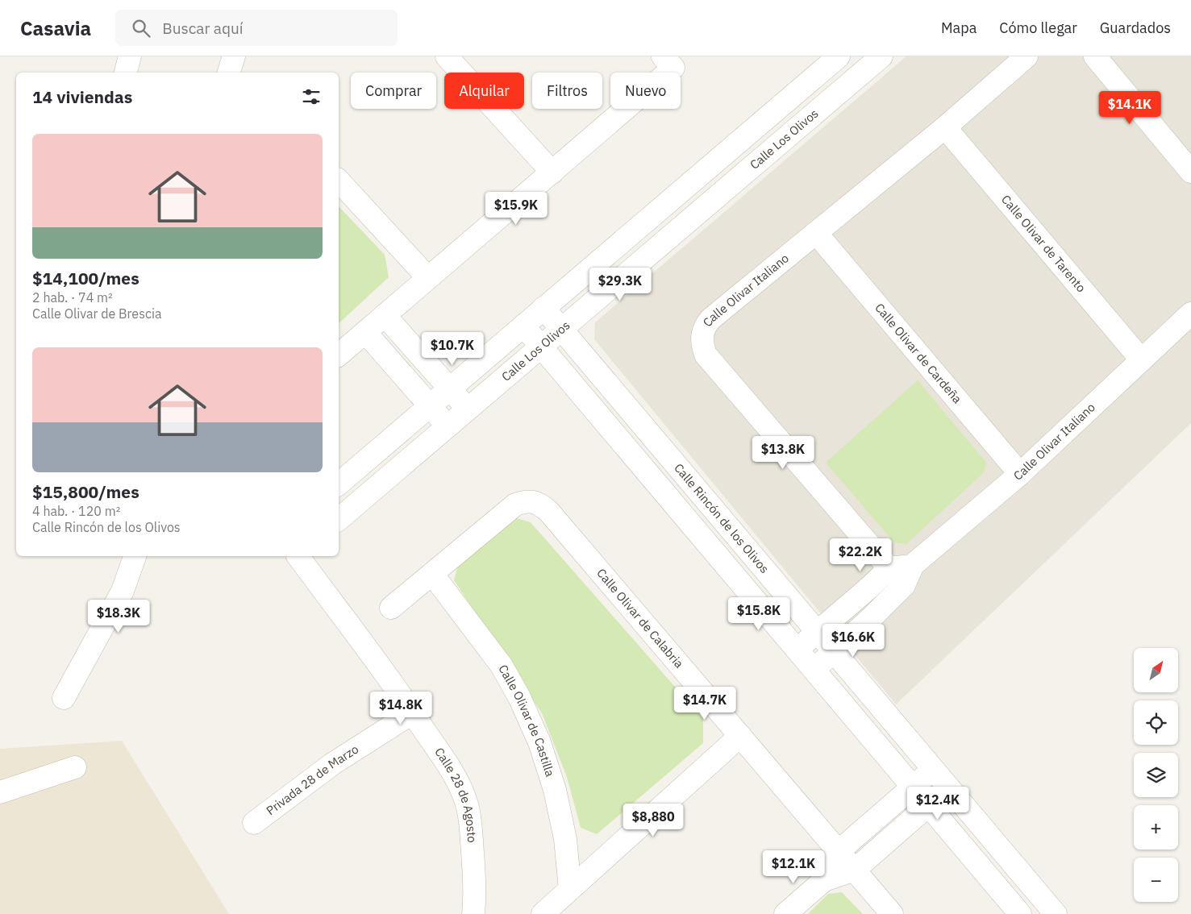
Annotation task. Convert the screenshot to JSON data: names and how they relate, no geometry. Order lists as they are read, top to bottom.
{
  "streets": {
    "street": [
      "Calle Los Olivos",
      "Calle Olivar de Tarento",
      "Calle Olivar Italiano",
      "Calle Olivar de Cardeña",
      "Calle Rincón de los Olivos",
      "Calle Olivar de Calabria",
      "Calle Olivar de Castilla",
      "Privada 28 de Marzo",
      "Calle 28 de Agosto"
    ]
  },
  "crossings": [
    ["Calle Los Olivos", "Calle Rincón de los Olivos"],
    ["Calle Olivar de Tarento", "Calle Olivar Italiano"],
    ["Calle Olivar Italiano", "Calle Olivar de Cardeña"],
    ["Calle Olivar Italiano", "Calle Rincón de los Olivos"],
    ["Calle Olivar de Calabria", "Calle Olivar de Castilla"],
    ["Privada 28 de Marzo", "Calle 28 de Agosto"]
  ],
  "north": "top right",
  "page": {
    "header": "Casavia",
    "search": "Buscar aquí",
    "nav": ["Mapa", "Cómo llegar", "Guardados"],
    "chip": [
      "Comprar",
      "Alquilar",
      "Filtros",
      "Nuevo"
    ],
    "heading": "14 viviendas",
    "price": [
      "$14.1K",
      "$15.9K",
      "$29.3K",
      "$10.7K",
      "$13.8K",
      "$22.2K",
      "$15.8K",
      "$18.3K",
      "$16.6K",
      "$14.7K",
      "$14.8K",
      "$12.4K",
      "$8,880",
      "$12.1K"
    ],
    "list": [
      {
        "name": "$14,100/mes",
        "note": "2 hab. · 74 m² · Calle Olivar de Brescia"
      },
      {
        "name": "$15,800/mes",
        "note": "4 hab. · 120 m² · Calle Rincón de los Olivos"
      }
    ],
    "map_buttons": ["+", "−"]
  }
}
